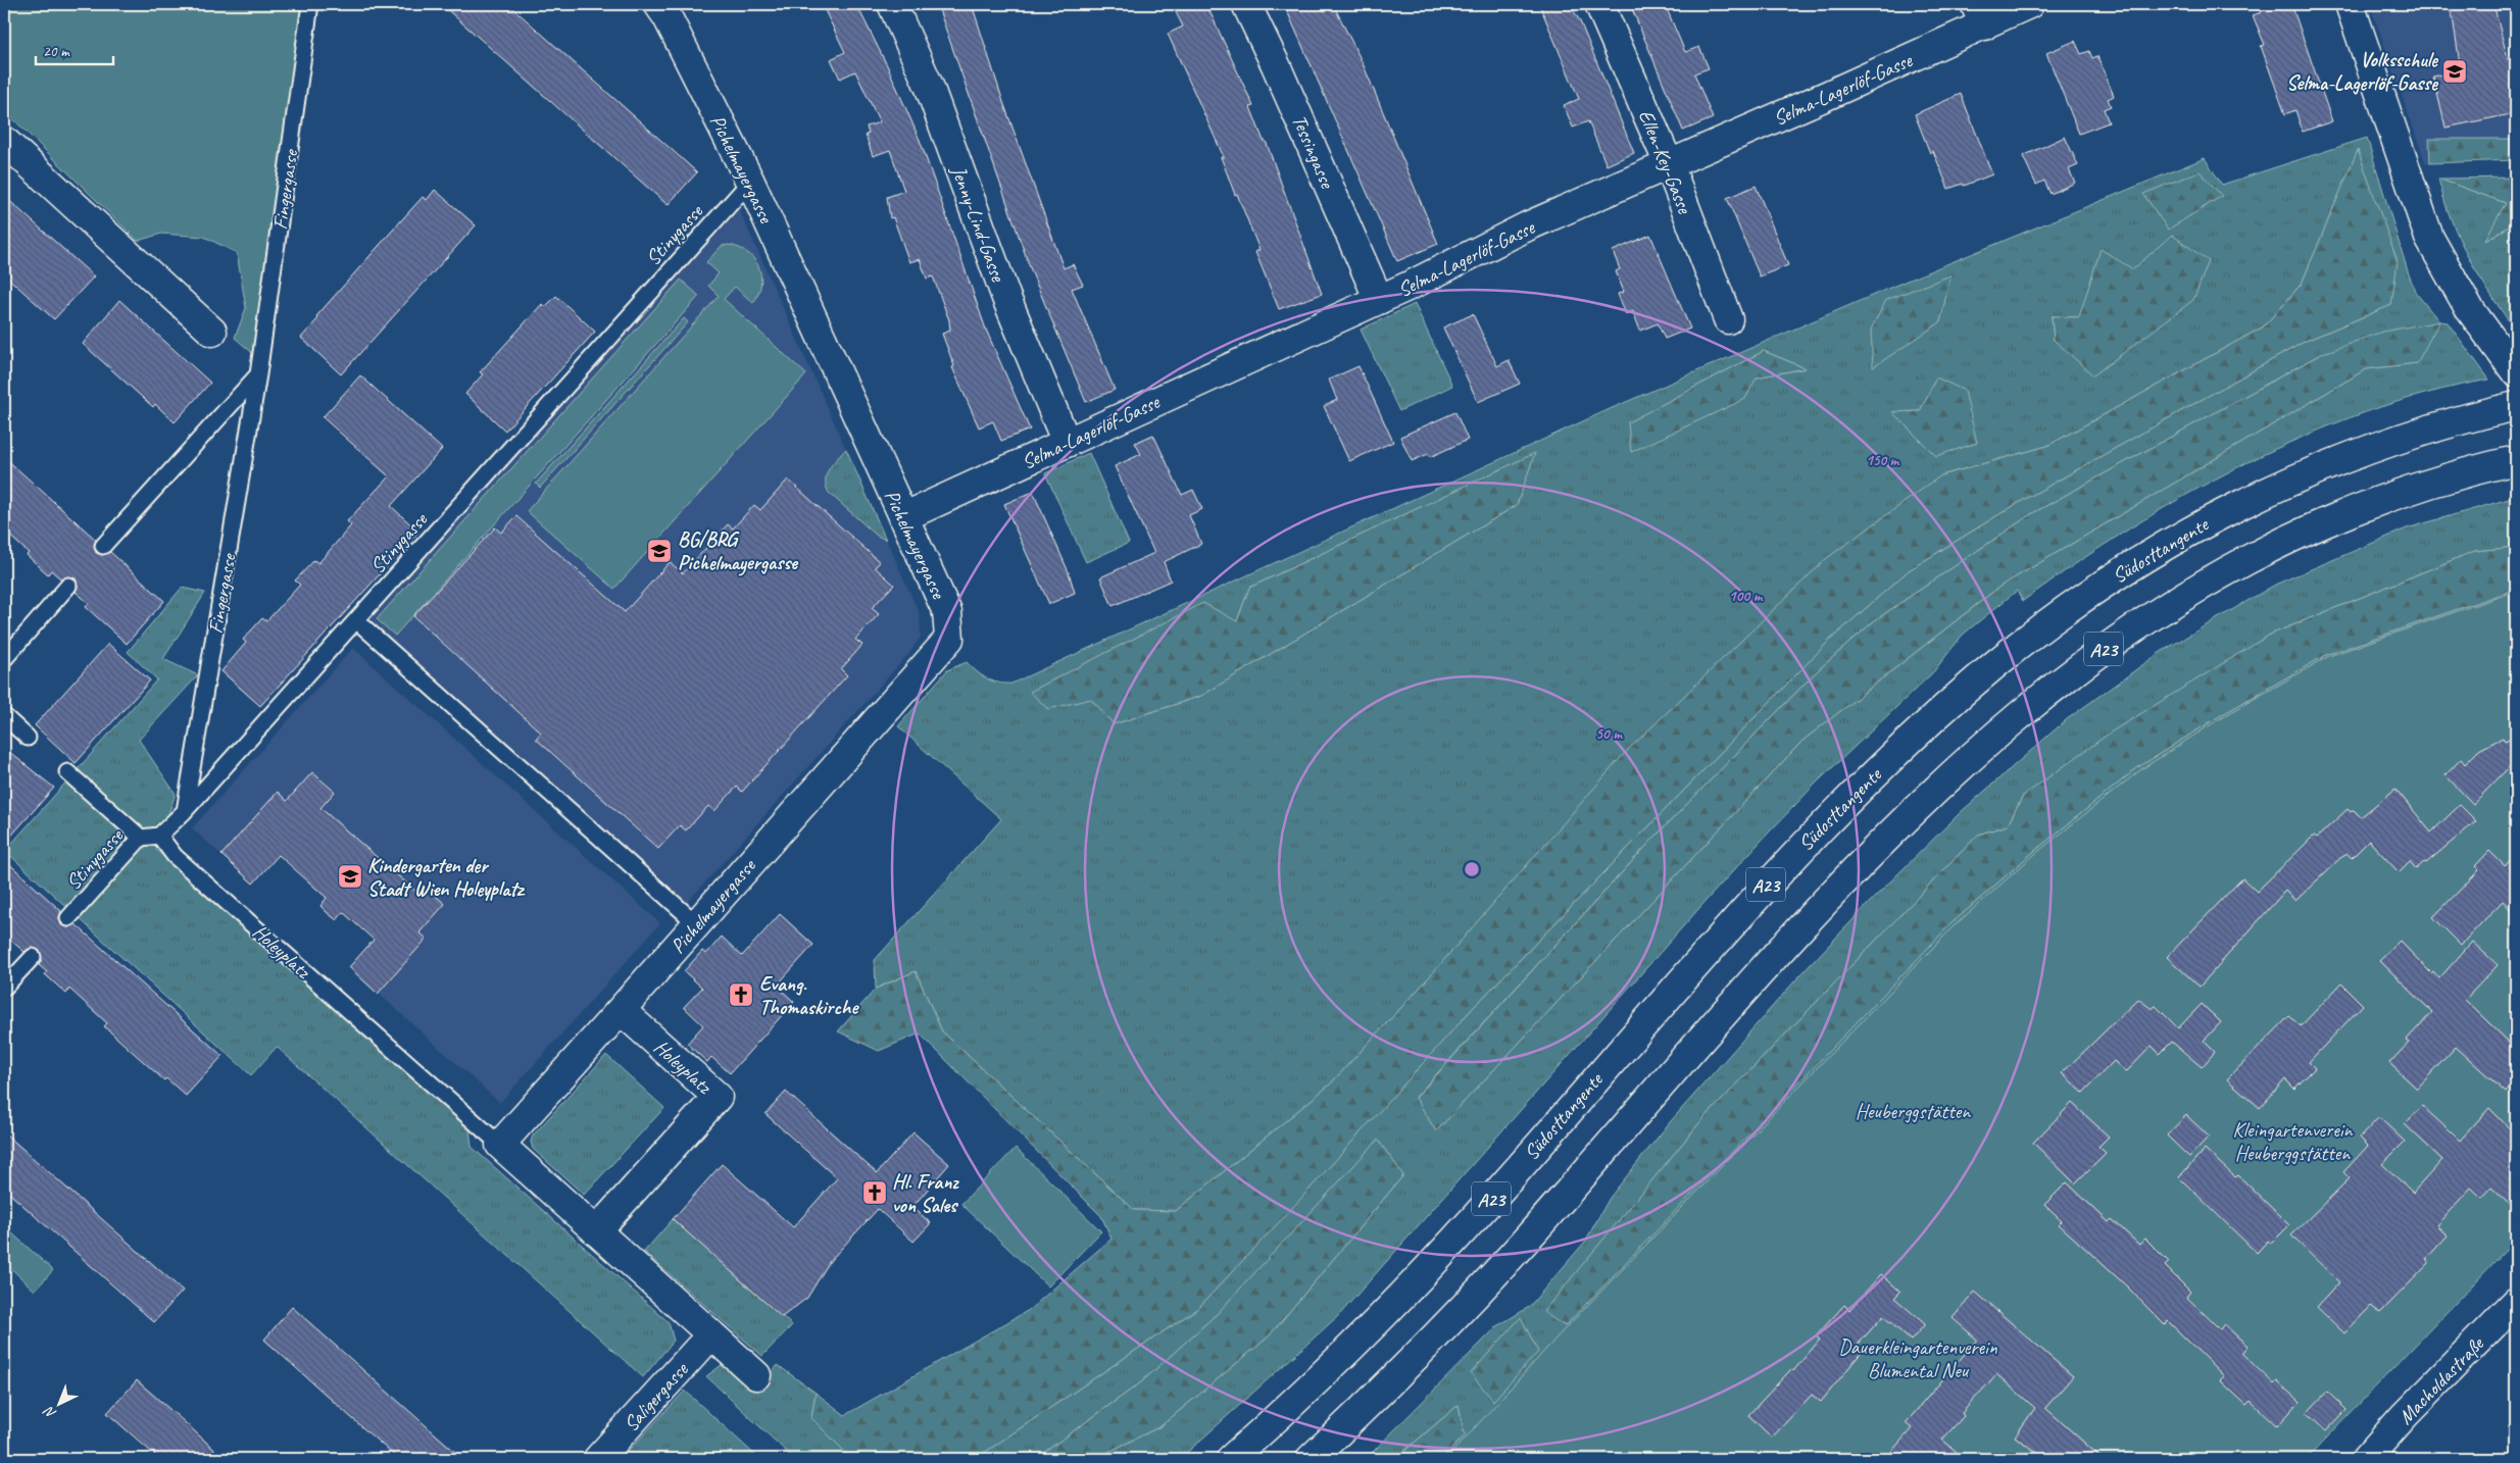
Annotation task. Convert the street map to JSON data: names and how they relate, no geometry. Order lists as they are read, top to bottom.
{
  "streets": {
    "main road": [
      "Selma-Lagerlöf-Gasse",
      "Tessingasse",
      "Ellen-Key-Gasse",
      "Pichelmayergasse",
      "Jenny-Lind-Gasse",
      "Südosttangente",
      "A23",
      "Holeyplatz",
      "Macholdastraße",
      "Saligergasse"
    ],
    "lane": ["Fingergasse", "Stinygasse"]
  },
  "crossings": [
    ["Selma-Lagerlöf-Gasse", "Tessingasse"],
    ["Selma-Lagerlöf-Gasse", "Ellen-Key-Gasse"],
    ["Selma-Lagerlöf-Gasse", "Pichelmayergasse"],
    ["Selma-Lagerlöf-Gasse", "Jenny-Lind-Gasse"],
    ["Pichelmayergasse", "Stinygasse"],
    ["Pichelmayergasse", "Holeyplatz"],
    ["Fingergasse", "Stinygasse"],
    ["Stinygasse", "Holeyplatz"]
  ],
  "parks": ["Heuberggstätten", "Kleingartenverein Heuberggstätten", "Dauerkleingartenverein Blumental Neu"],
  "places": {
    "school or university": ["Volksschule Selma-Lagerlöf-Gasse", "BG/BRG Pichelmayergasse", "Kindergarten der Stadt Wien Holeyplatz"],
    "church": ["Evang. Thomaskirche", "Hl. Franz von Sales"]
  },
  "scale_bar": "20 m",
  "north": "bottom left",
  "rings": ["150 m", "100 m", "50 m"]
}
